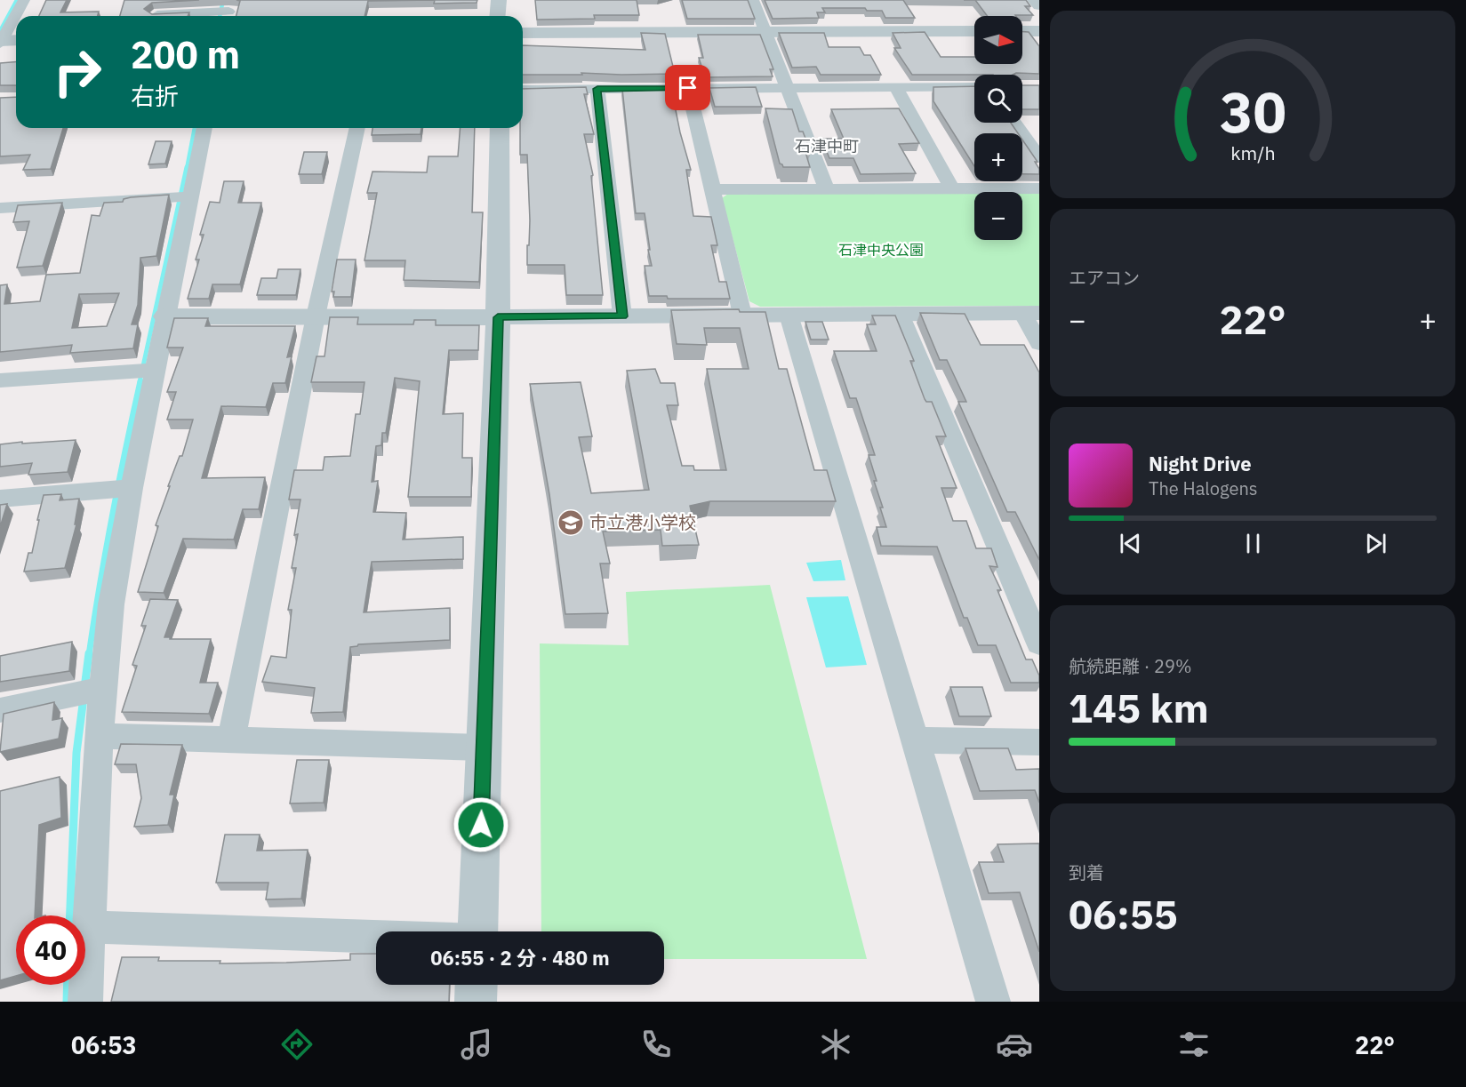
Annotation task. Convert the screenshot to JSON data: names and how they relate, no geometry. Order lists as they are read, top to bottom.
{
  "districts": ["石津中町"],
  "parks": ["石津中央公園"],
  "places": {
    "school or university": ["市立港小学校"]
  },
  "north": "right",
  "page": {
    "map_buttons": ["+", "−"],
    "turn": ["200 m", "右折"],
    "tile": [
      "エアコン",
      ["航続距離 · 29%", "145 km"],
      ["到着", "06:55"]
    ],
    "heat": ["−", "22°", "+"],
    "song": ["Night Drive", "The Halogens"],
    "limit": "40",
    "trip": "06:55 · 2 分 · 480 m",
    "tabs": ["06:53", "22°"],
    "gauge": ["30", "km/h"]
  }
}
